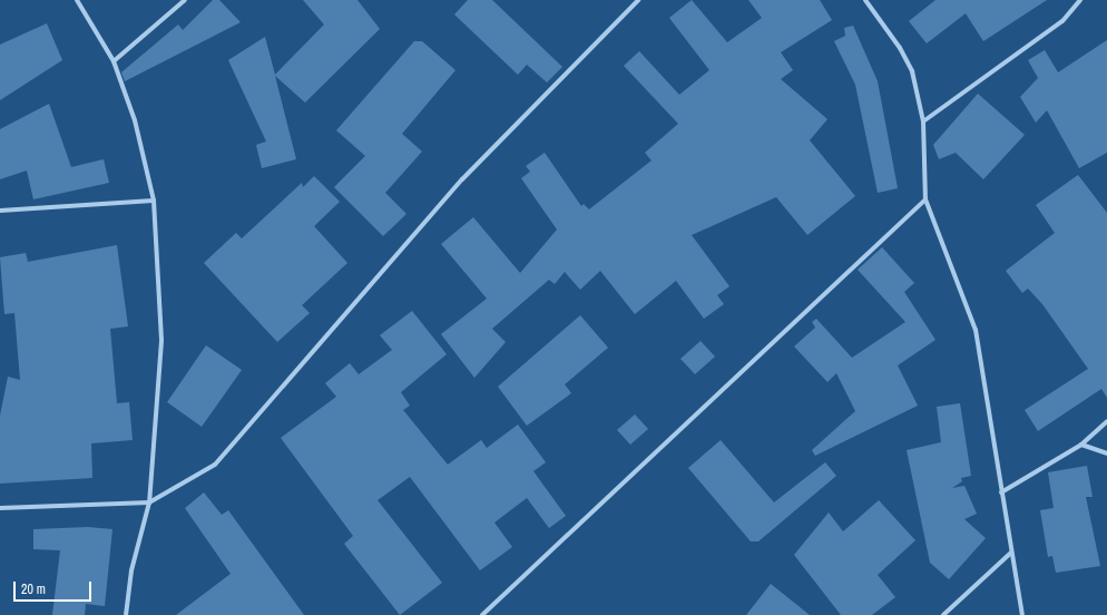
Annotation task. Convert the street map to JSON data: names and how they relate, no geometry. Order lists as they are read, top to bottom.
{
  "scale_bar": "20 m"
}
